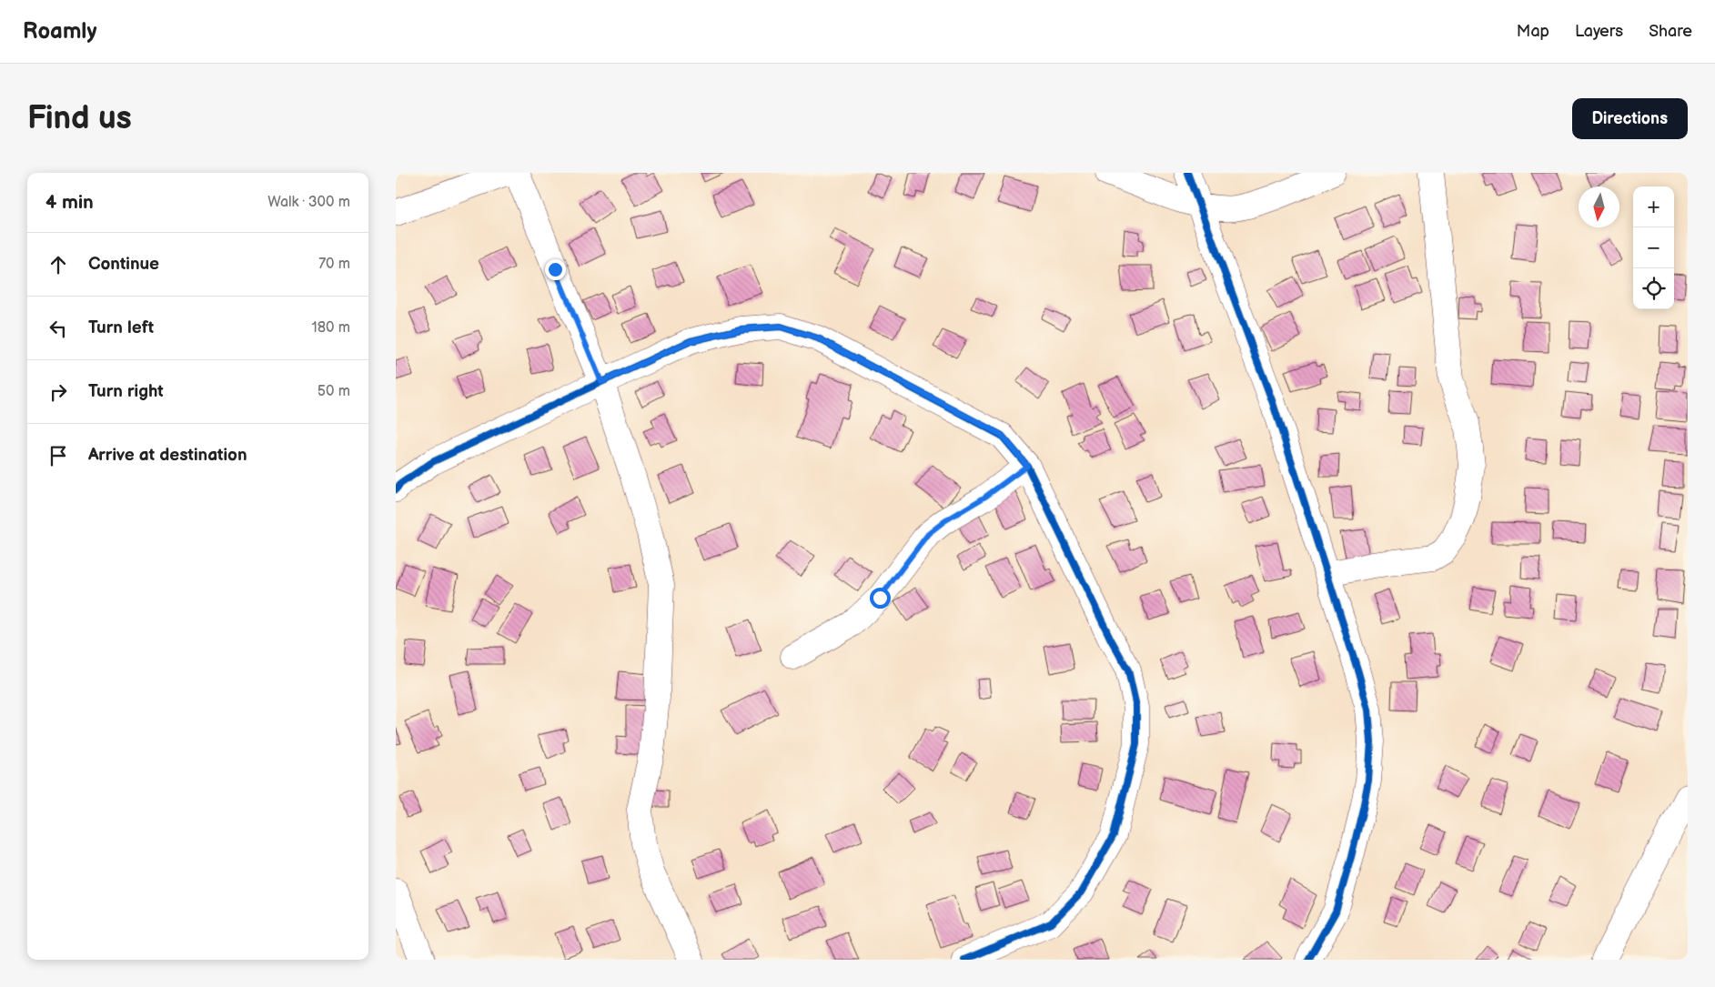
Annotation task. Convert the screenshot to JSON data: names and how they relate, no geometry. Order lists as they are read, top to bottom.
{
  "north": "bottom",
  "page": {
    "header": "Roamly",
    "nav": ["Map", "Layers", "Share"],
    "buttons": "Directions",
    "title": "Find us",
    "heading": ["4 min", "Walk · 300 m"],
    "map_buttons": ["+", "−"],
    "list": [
      ["Continue", "70 m"],
      ["Turn left", "180 m"],
      ["Turn right", "50 m"],
      "Arrive at destination"
    ]
  }
}
